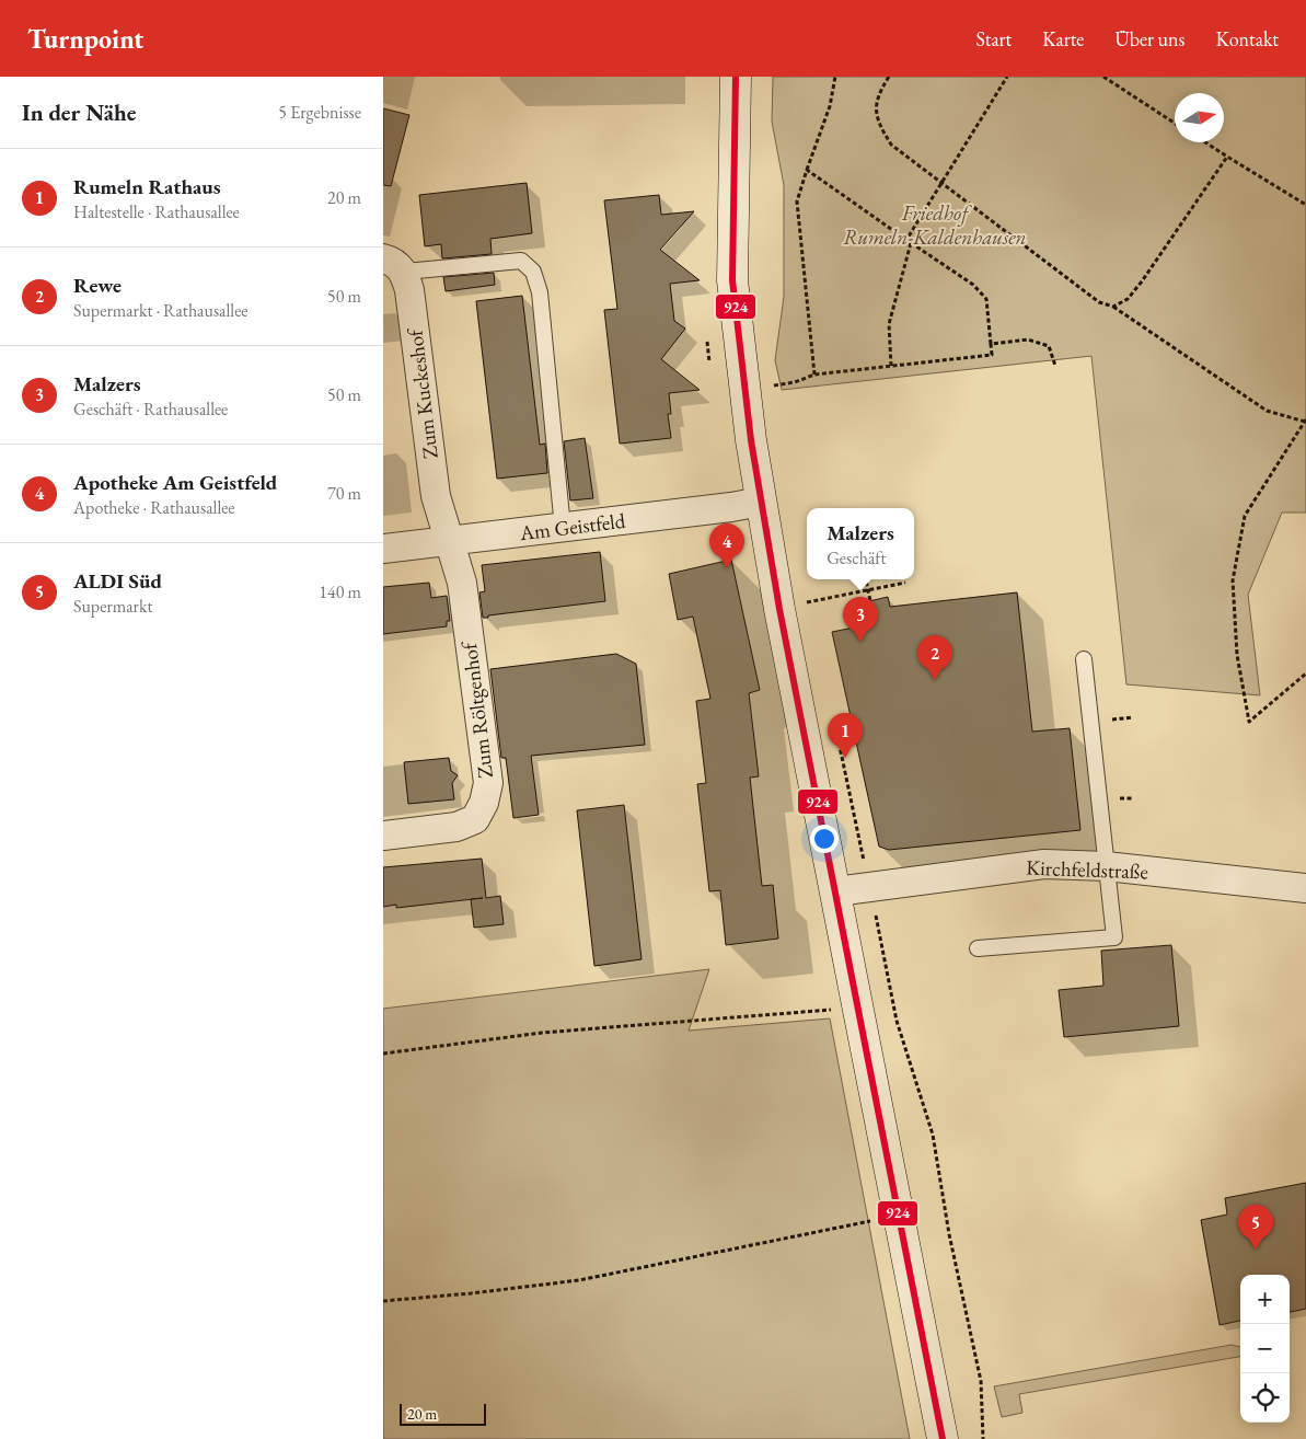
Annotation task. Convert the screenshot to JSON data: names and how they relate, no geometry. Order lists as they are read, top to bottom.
{
  "streets": {
    "street": [
      "Zum Kuckeshof",
      "Am Geistfeld",
      "Zum Röltgenhof",
      "Kirchfeldstraße"
    ]
  },
  "crossings": [
    ["Zum Kuckeshof", "Am Geistfeld"],
    ["Zum Kuckeshof", "Zum Röltgenhof"],
    ["Am Geistfeld", "Zum Röltgenhof"]
  ],
  "parks": ["Friedhof Rumeln-Kaldenhausen"],
  "lines": ["transit line 924"],
  "scale_bar": "20 m",
  "north": "right",
  "page": {
    "header": "Turnpoint",
    "nav": [
      "Start",
      "Karte",
      "Über uns",
      "Kontakt"
    ],
    "heading": ["In der Nähe", "5 Ergebnisse"],
    "list": [
      {
        "mark": "1",
        "name": "Rumeln Rathaus",
        "note": "Haltestelle · Rathausallee",
        "value": "20 m"
      },
      {
        "mark": "2",
        "name": "Rewe",
        "note": "Supermarkt · Rathausallee",
        "value": "50 m"
      },
      {
        "mark": "3",
        "name": "Malzers",
        "note": "Geschäft · Rathausallee",
        "value": "50 m"
      },
      {
        "mark": "4",
        "name": "Apotheke Am Geistfeld",
        "note": "Apotheke · Rathausallee",
        "value": "70 m"
      },
      {
        "mark": "5",
        "name": "ALDI Süd",
        "note": "Supermarkt",
        "value": "140 m"
      }
    ],
    "popup": ["Malzers", "Geschäft"],
    "pins": [
      "4",
      "3",
      "2",
      "1",
      "5"
    ],
    "map_buttons": ["+", "−"],
    "scale": "20 m"
  }
}
